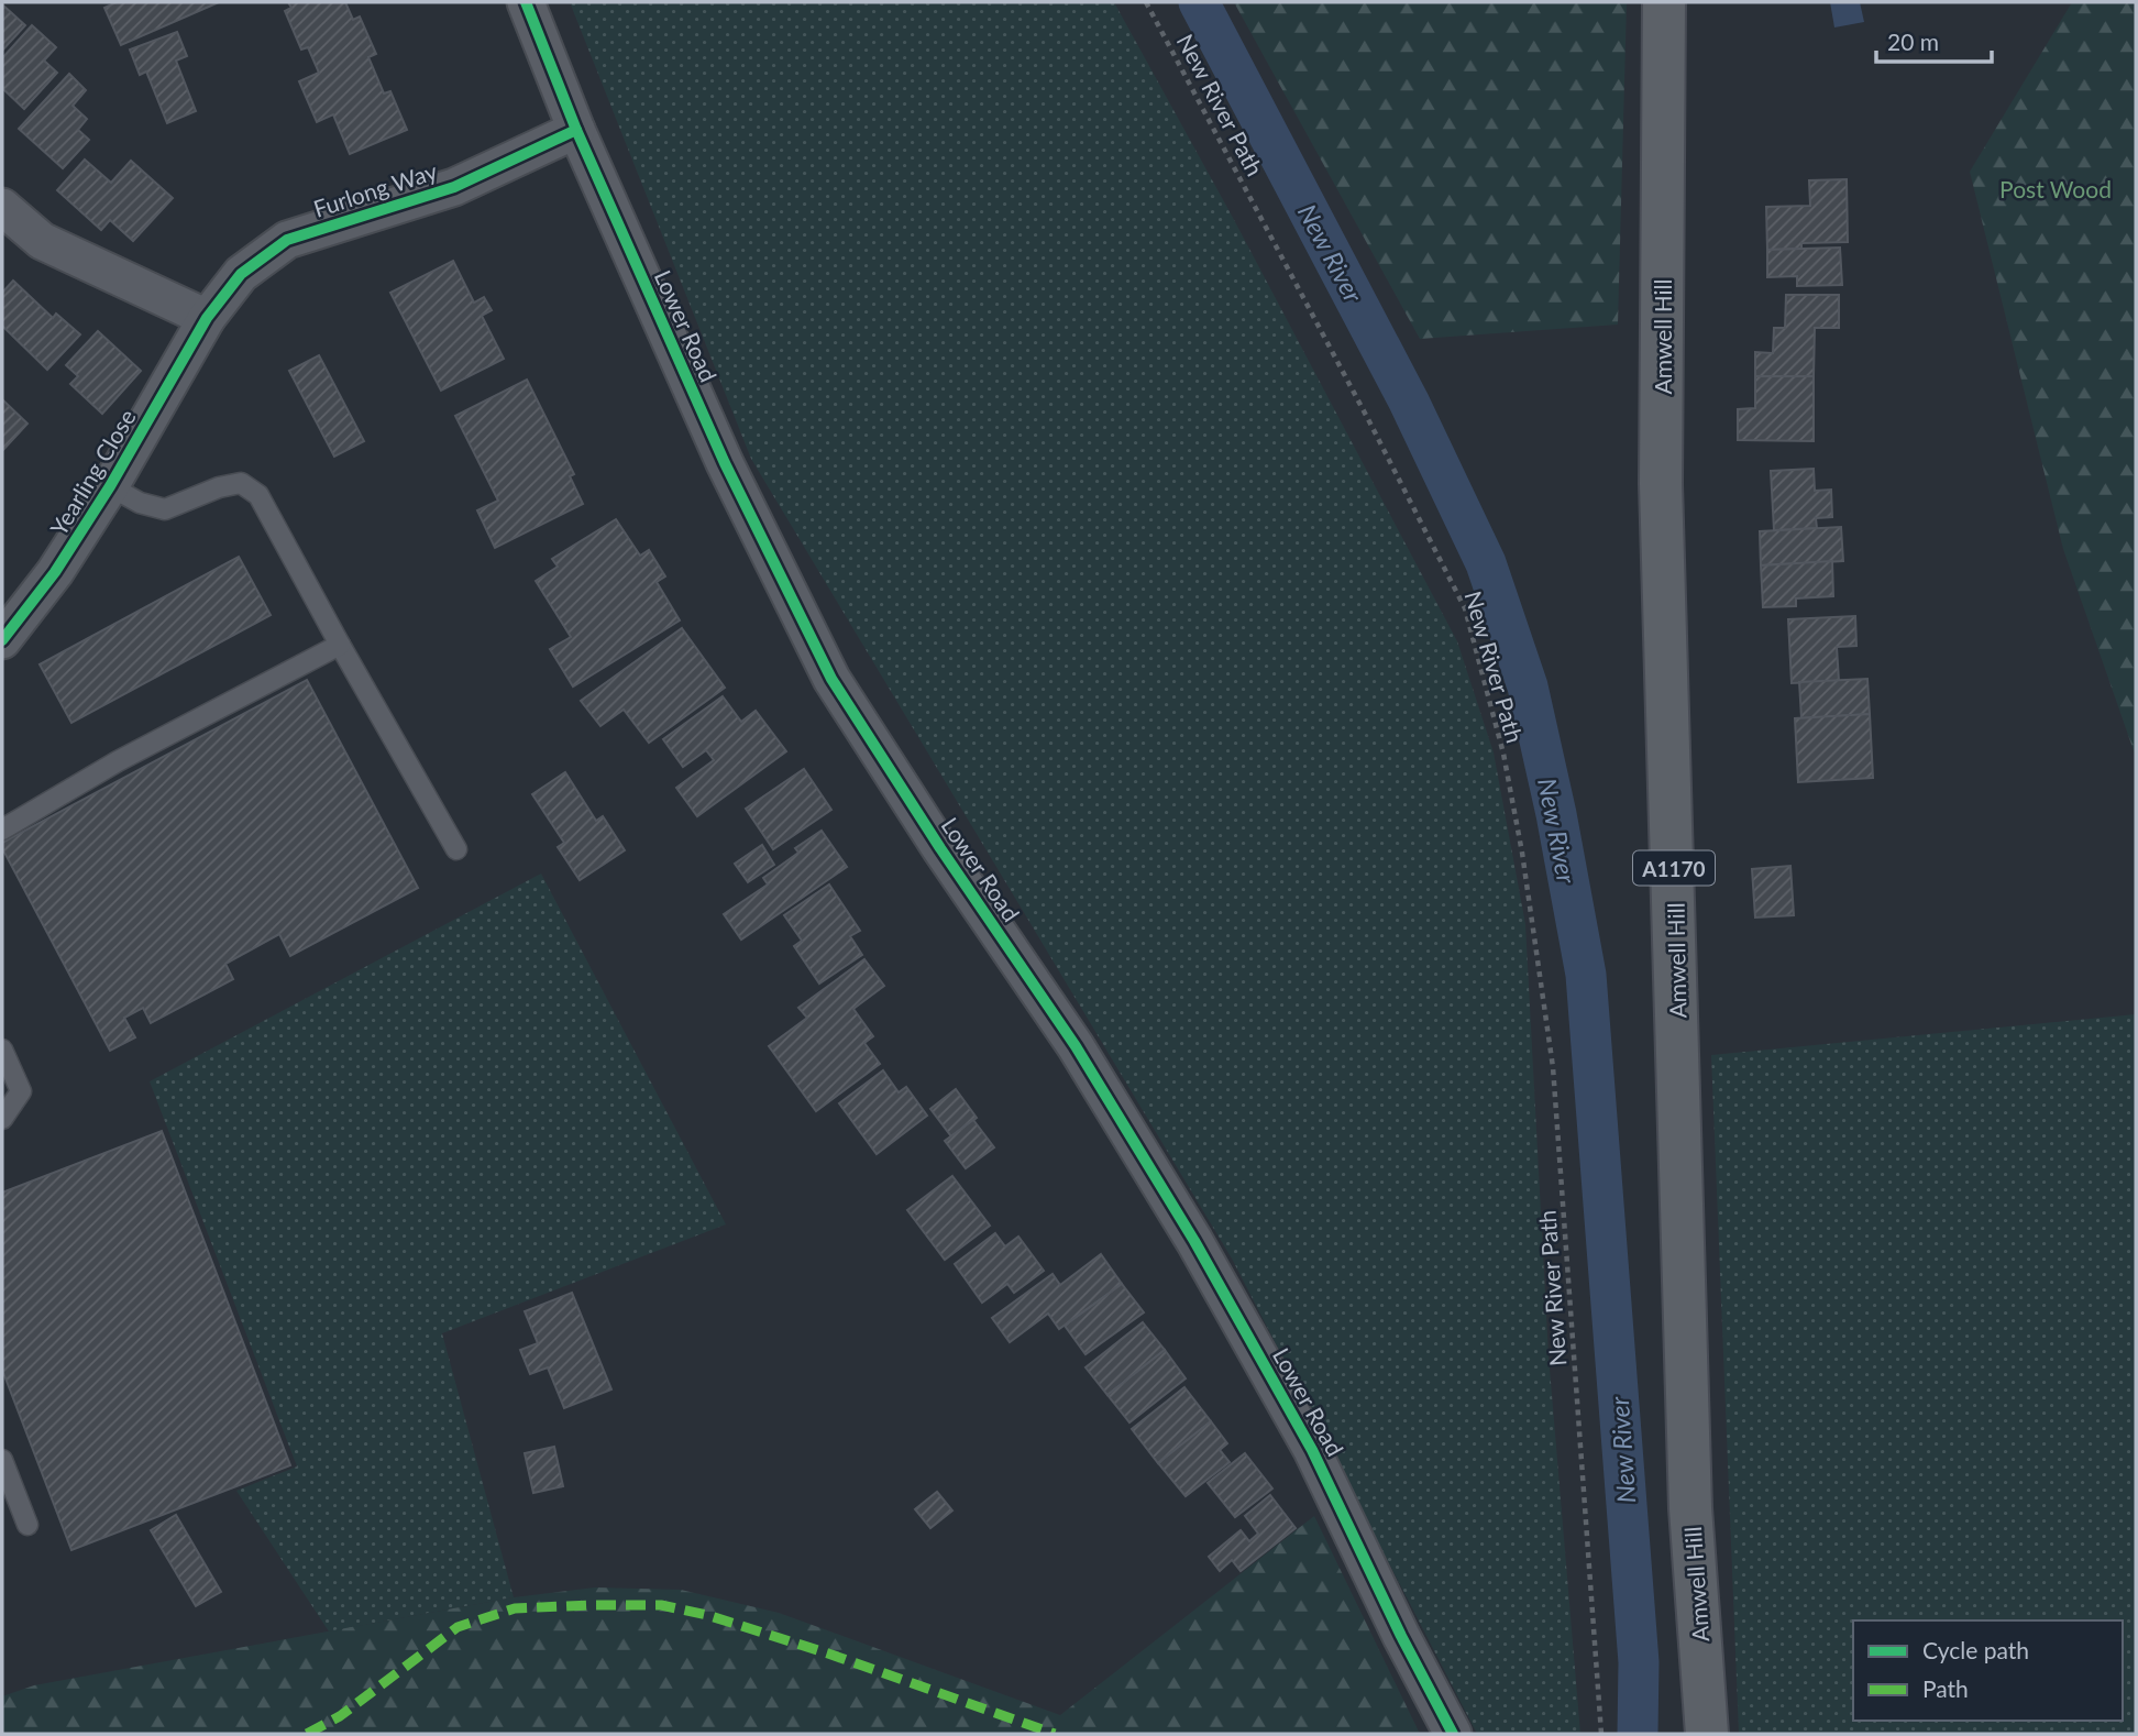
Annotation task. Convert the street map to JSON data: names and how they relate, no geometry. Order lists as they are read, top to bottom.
{
  "streets": {
    "main road": ["Amwell Hill", "A1170"],
    "street": ["Furlong Way", "Lower Road", "Yearling Close"],
    "path": ["New River Path"]
  },
  "crossings": [
    ["Furlong Way", "Lower Road"],
    ["Furlong Way", "Yearling Close"]
  ],
  "water": ["New River"],
  "parks": ["Post Wood"],
  "legend": ["Cycle path", "Path"],
  "scale_bar": "20 m"
}
